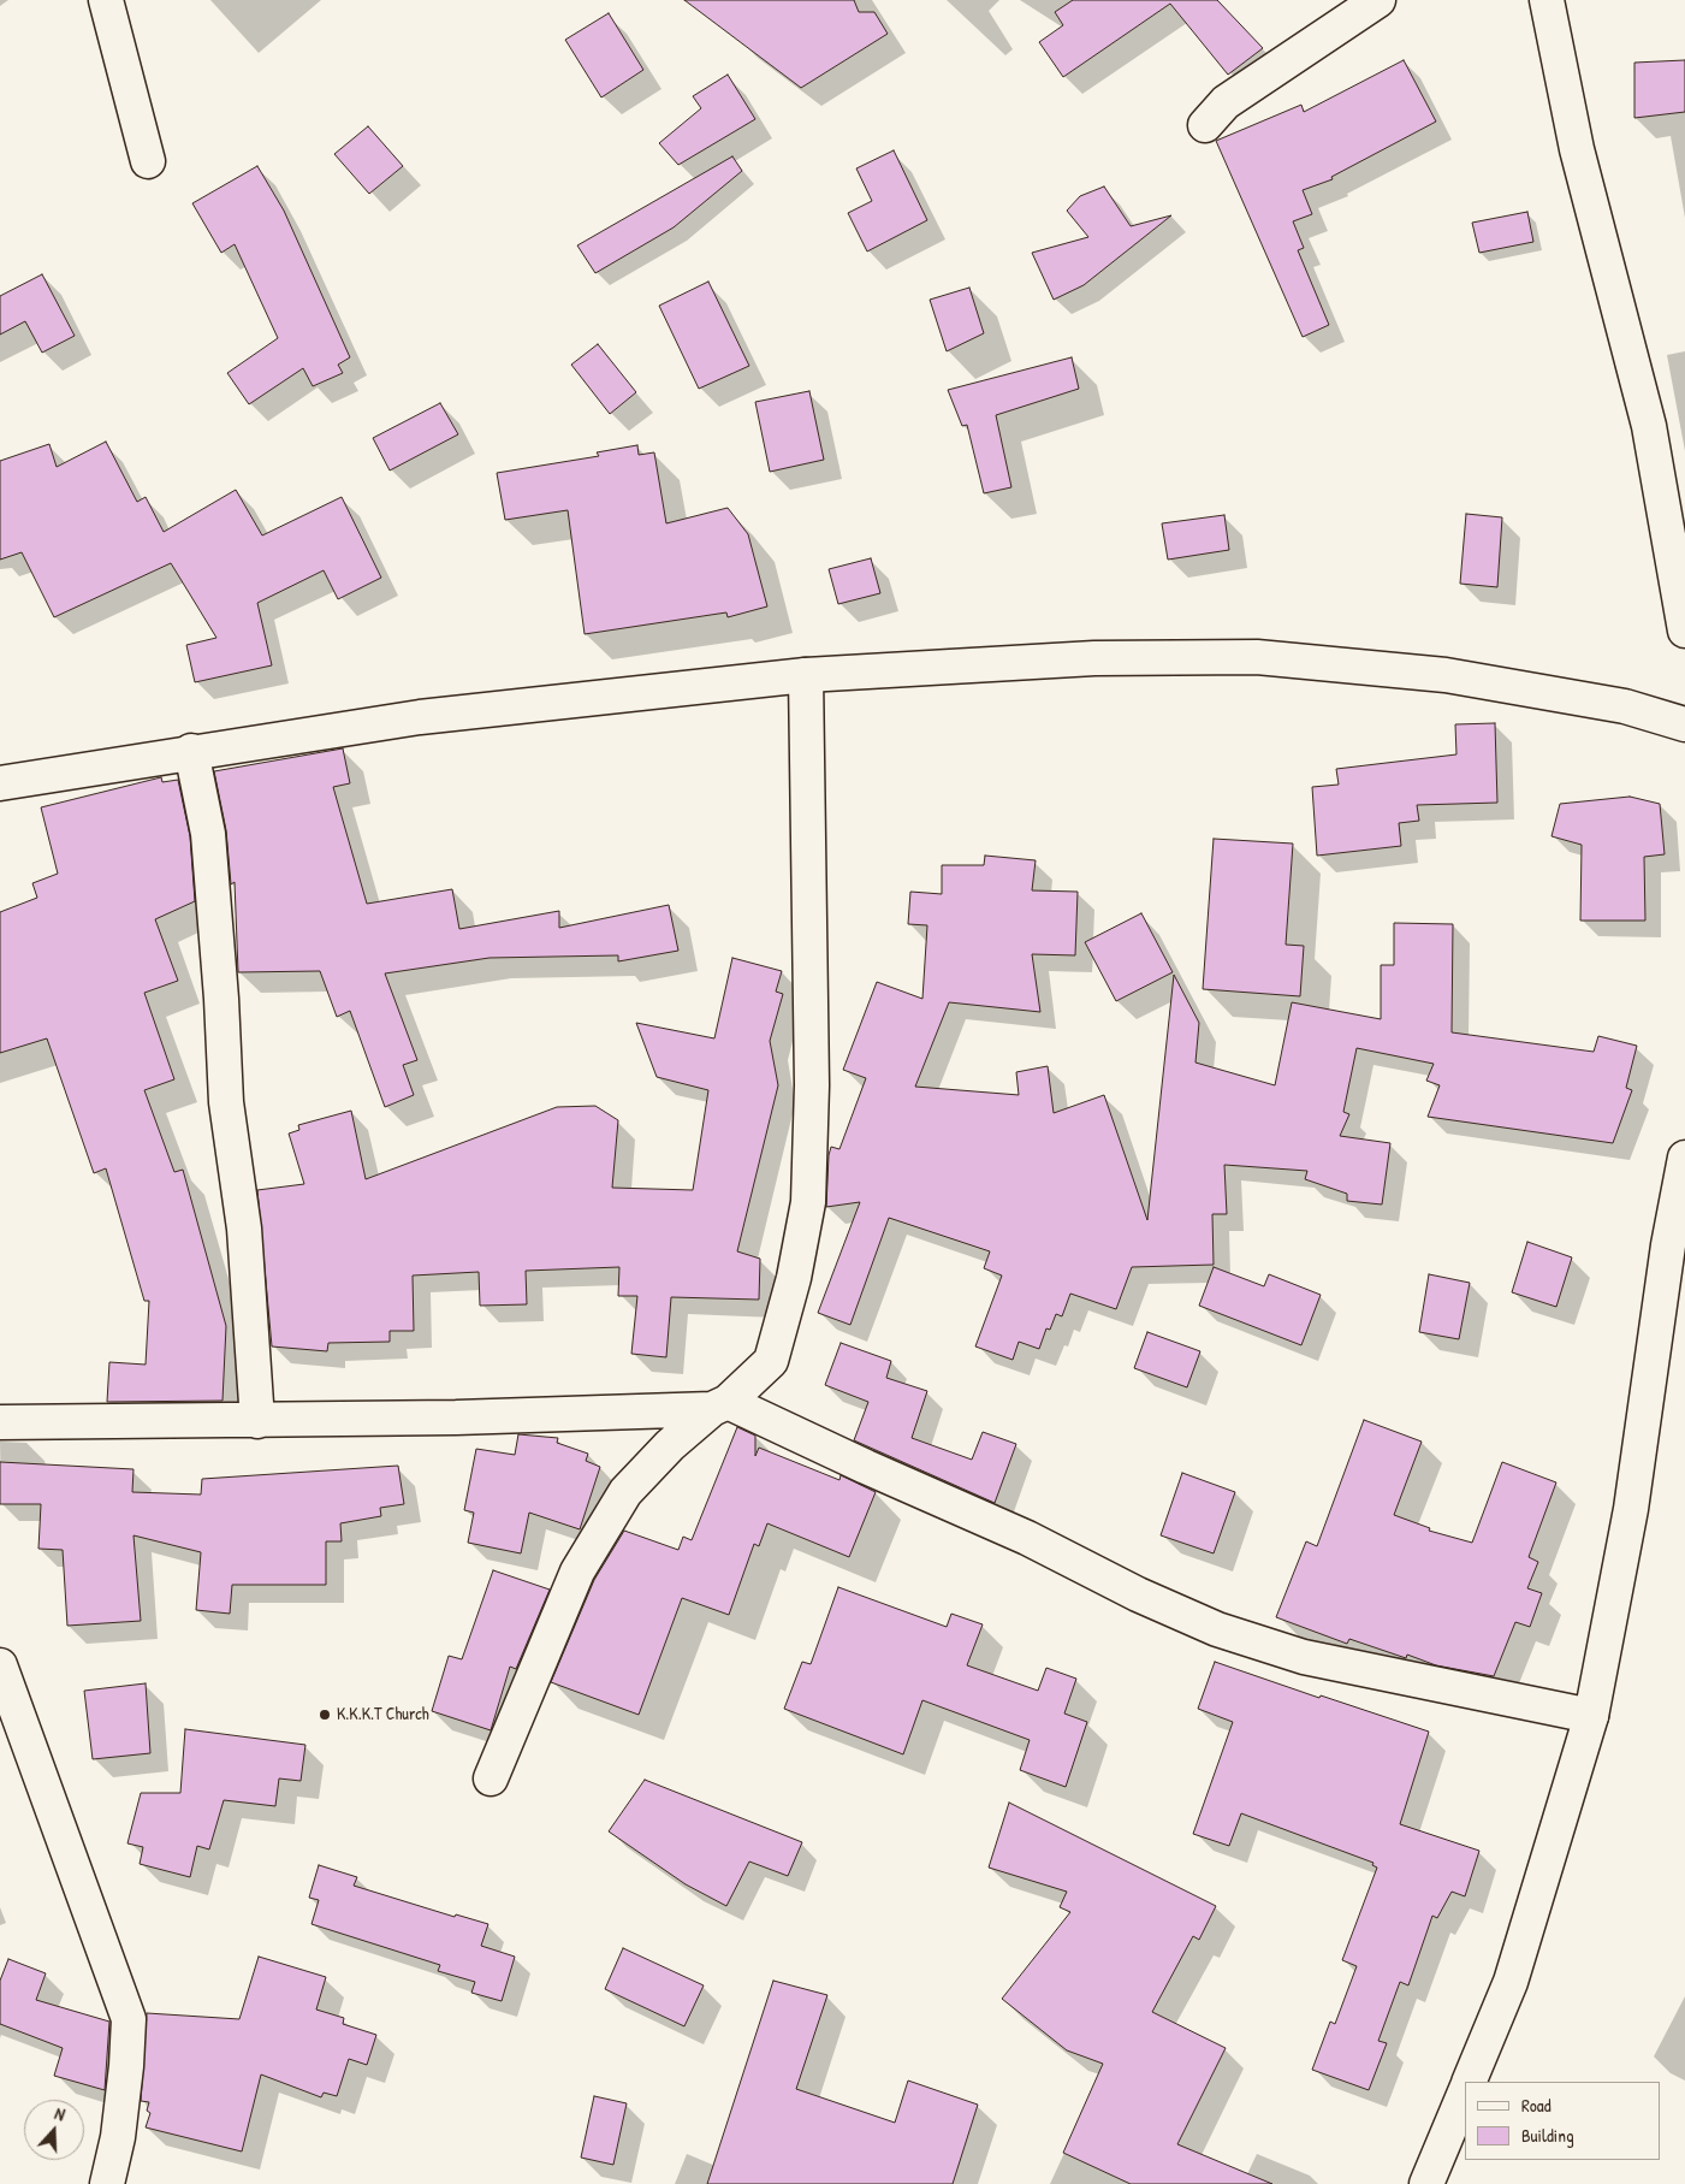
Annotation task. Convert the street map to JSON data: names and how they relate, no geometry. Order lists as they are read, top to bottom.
{
  "places": ["K.K.K.T Church"],
  "legend": ["Road", "Building"],
  "north": "top"
}
